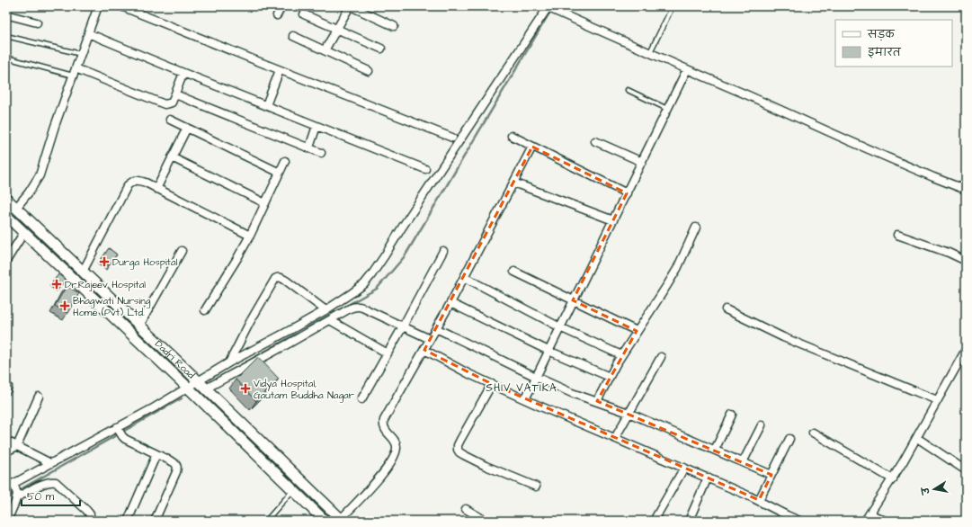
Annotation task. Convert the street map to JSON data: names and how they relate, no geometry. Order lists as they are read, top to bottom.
{
  "streets": {
    "street": ["Dadri Road"]
  },
  "districts": ["SHIV VATIKA"],
  "places": {
    "health": [
      "Durga Hospital",
      "Dr.Rajeev Hospital",
      "Bhagwati Nursing Home (Pvt) Ltd.",
      "Vidya Hospital, Gautam Buddha Nagar"
    ]
  },
  "legend": ["सड़क", "इमारत"],
  "scale_bar": "50 m",
  "north": "left"
}
